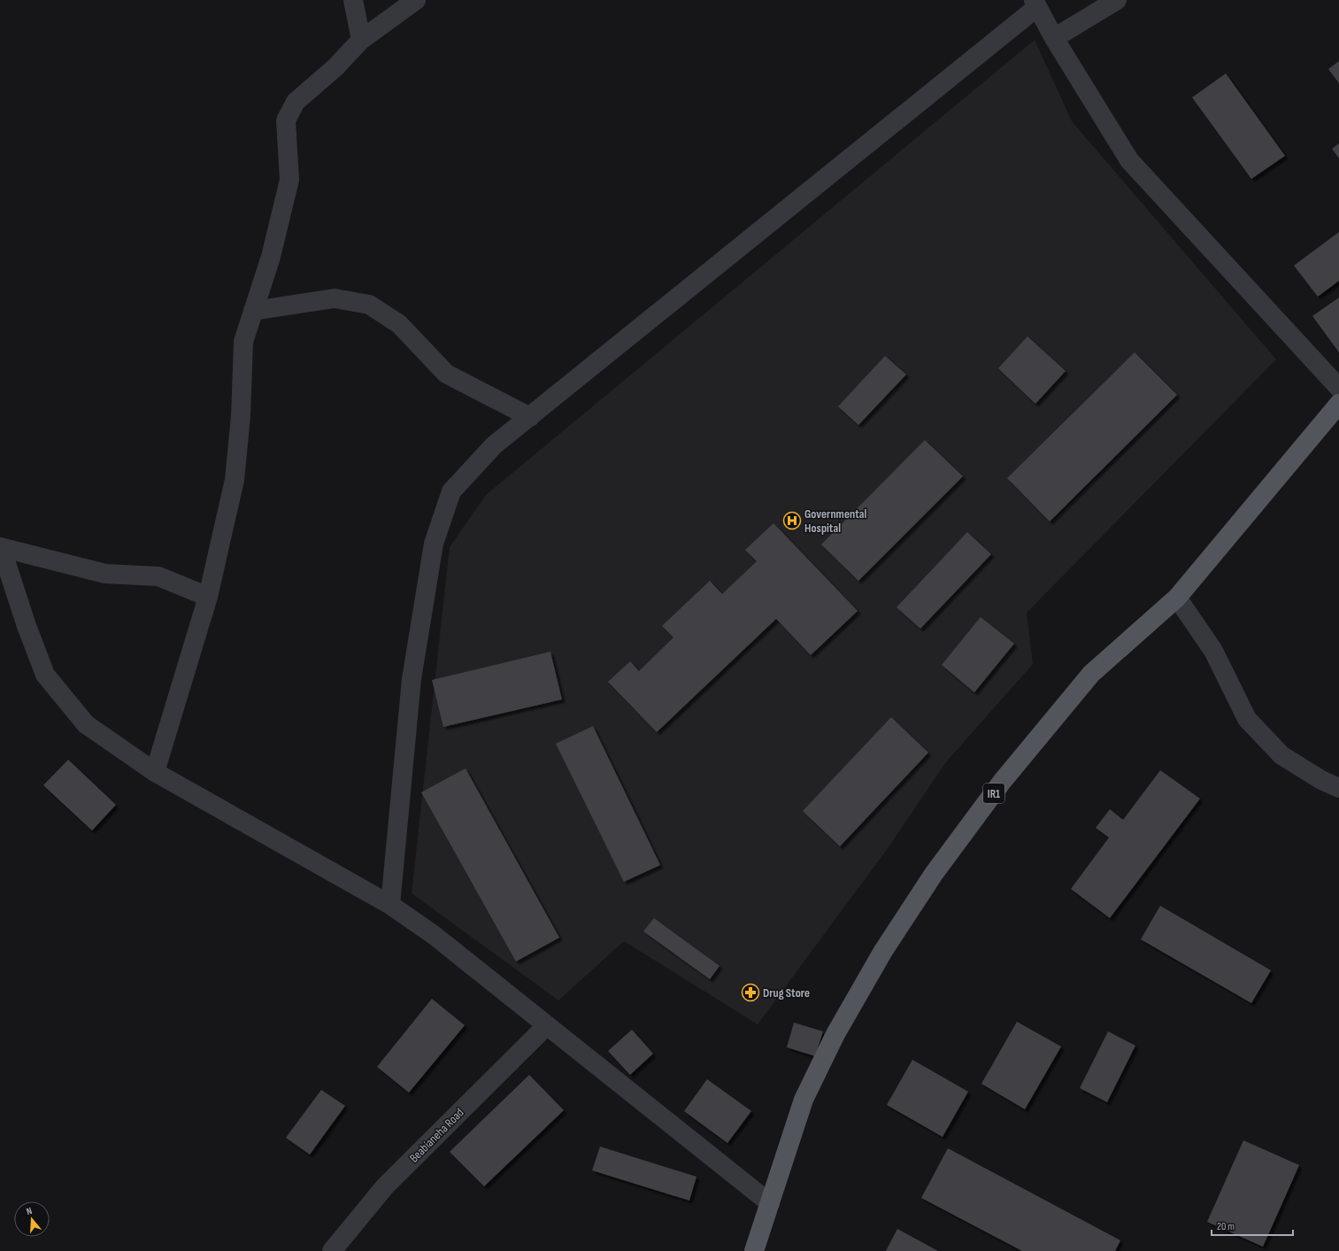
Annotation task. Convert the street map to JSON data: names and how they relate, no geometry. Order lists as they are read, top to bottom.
{
  "streets": {
    "main road": ["IR1"],
    "street": ["Beabianeha Road"]
  },
  "places": {
    "hospital": ["Governmental Hospital"],
    "pharmacy": ["Drug Store"]
  },
  "scale_bar": "20 m",
  "north": "top"
}
